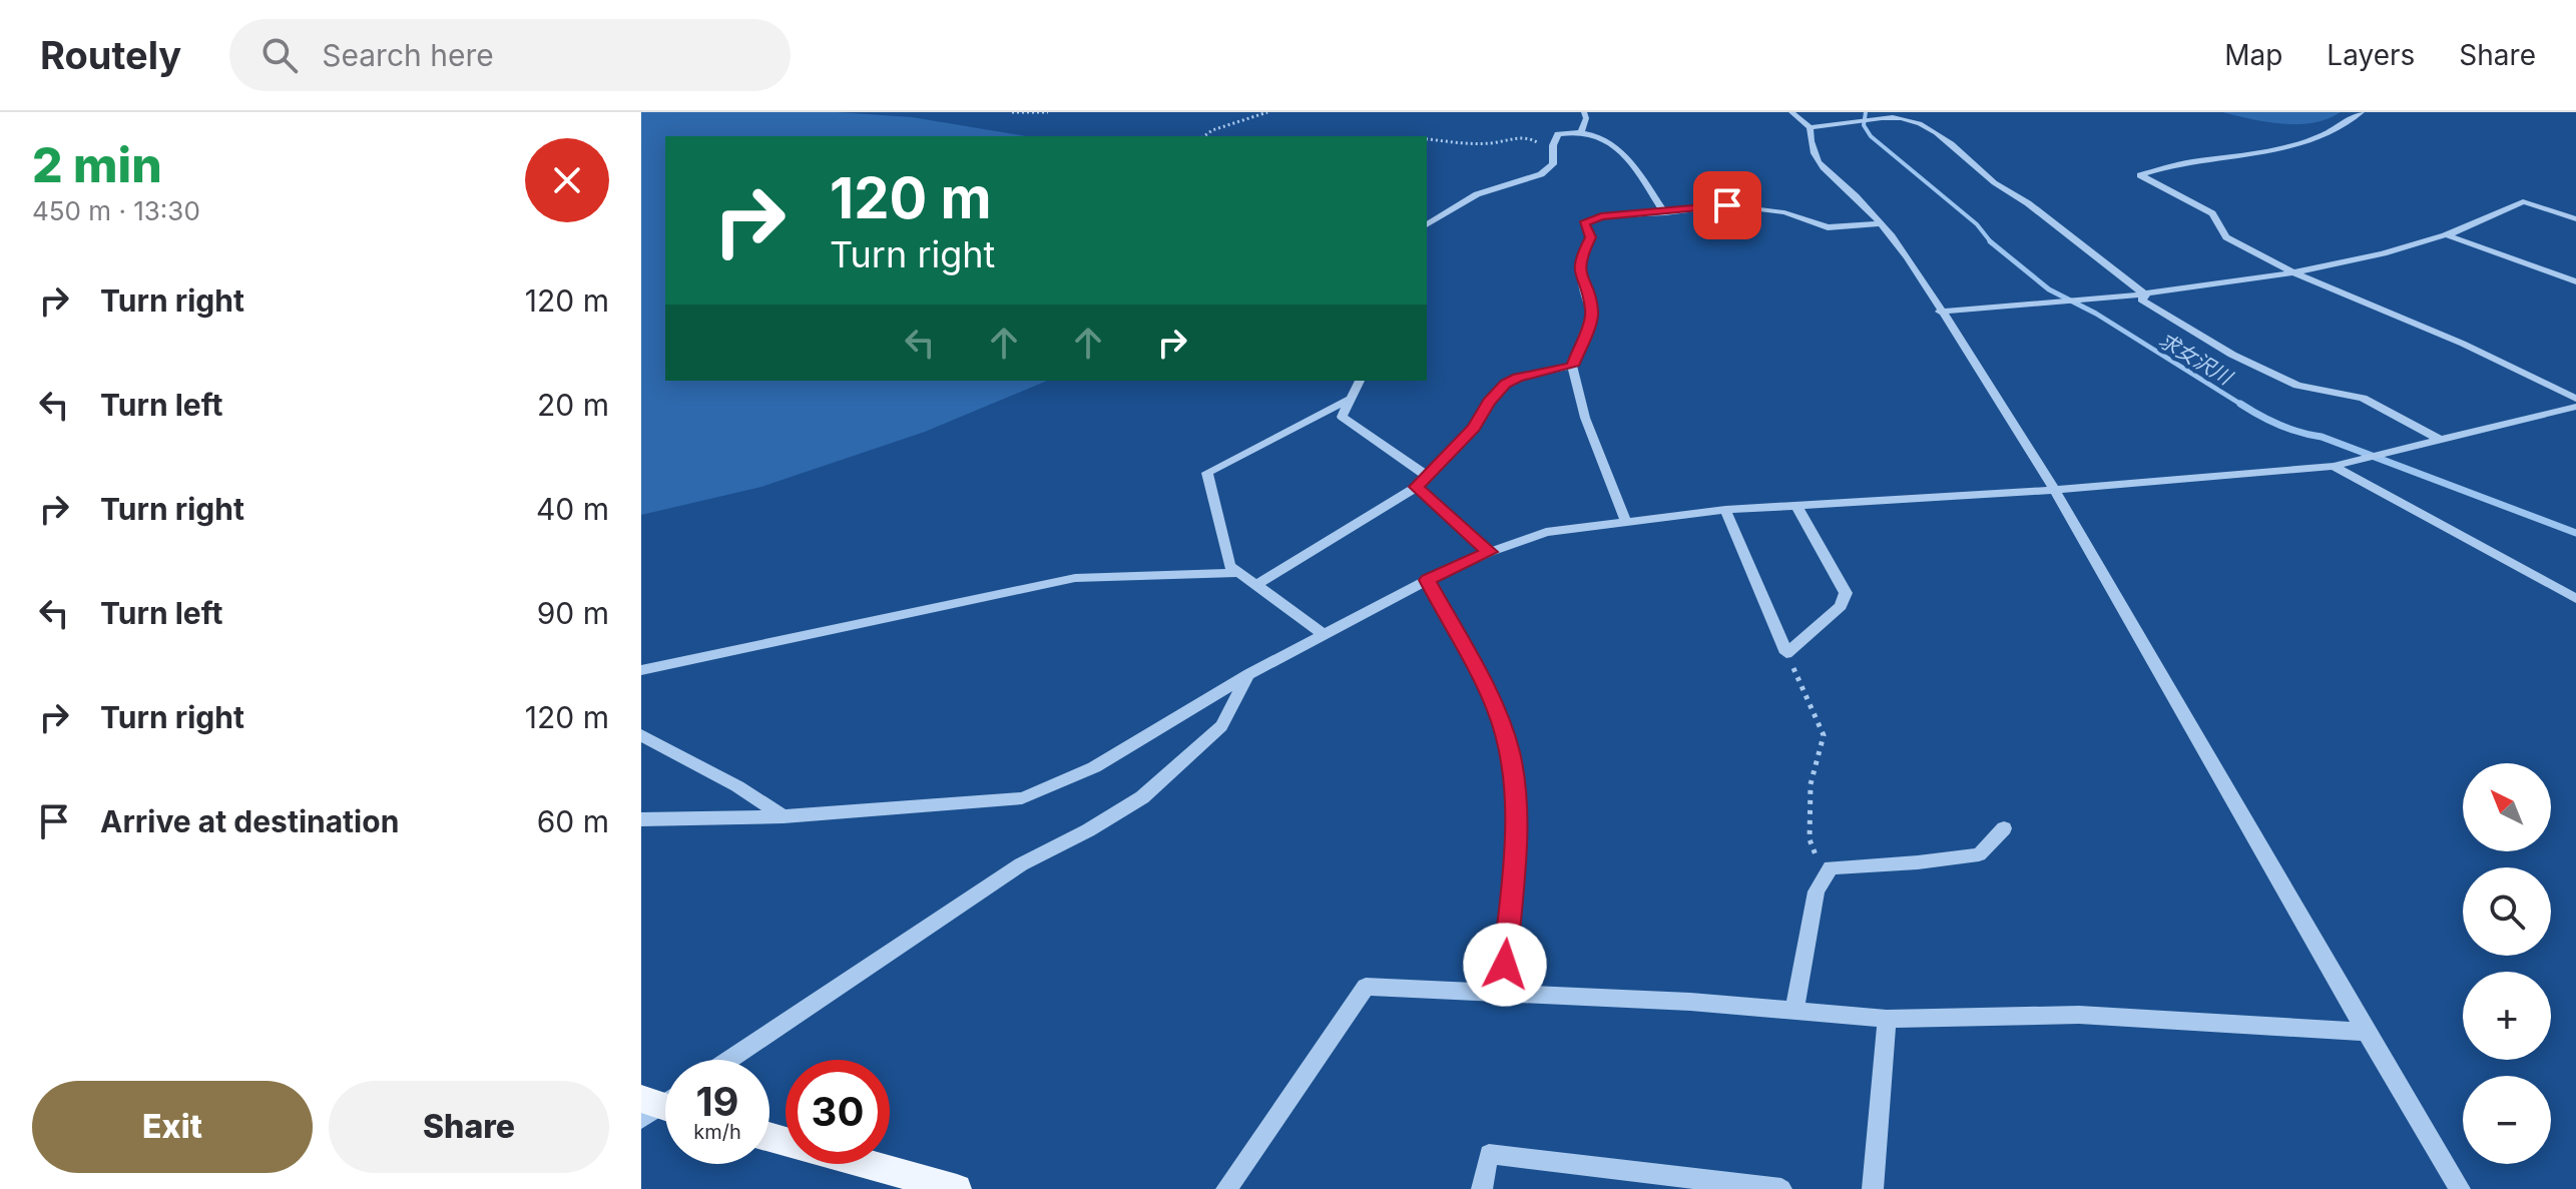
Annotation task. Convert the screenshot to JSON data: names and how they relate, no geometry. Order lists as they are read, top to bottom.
{
  "water": ["求女沢川"],
  "north": "top left",
  "page": {
    "header": "Routely",
    "search": "Search here",
    "nav": ["Map", "Layers", "Share"],
    "heading": ["2 min", "450 m · 13:30"],
    "turn": ["120 m", "Turn right"],
    "list": [
      {
        "name": "Turn right",
        "value": "120 m"
      },
      {
        "name": "Turn left",
        "value": "20 m"
      },
      {
        "name": "Turn right",
        "value": "40 m"
      },
      {
        "name": "Turn left",
        "value": "90 m"
      },
      {
        "name": "Turn right",
        "value": "120 m"
      },
      {
        "name": "Arrive at destination",
        "value": "60 m"
      }
    ],
    "map_buttons": ["+", "−"],
    "speed": "19 km/h",
    "limit": "30",
    "buttons": ["Exit", "Share"]
  }
}
